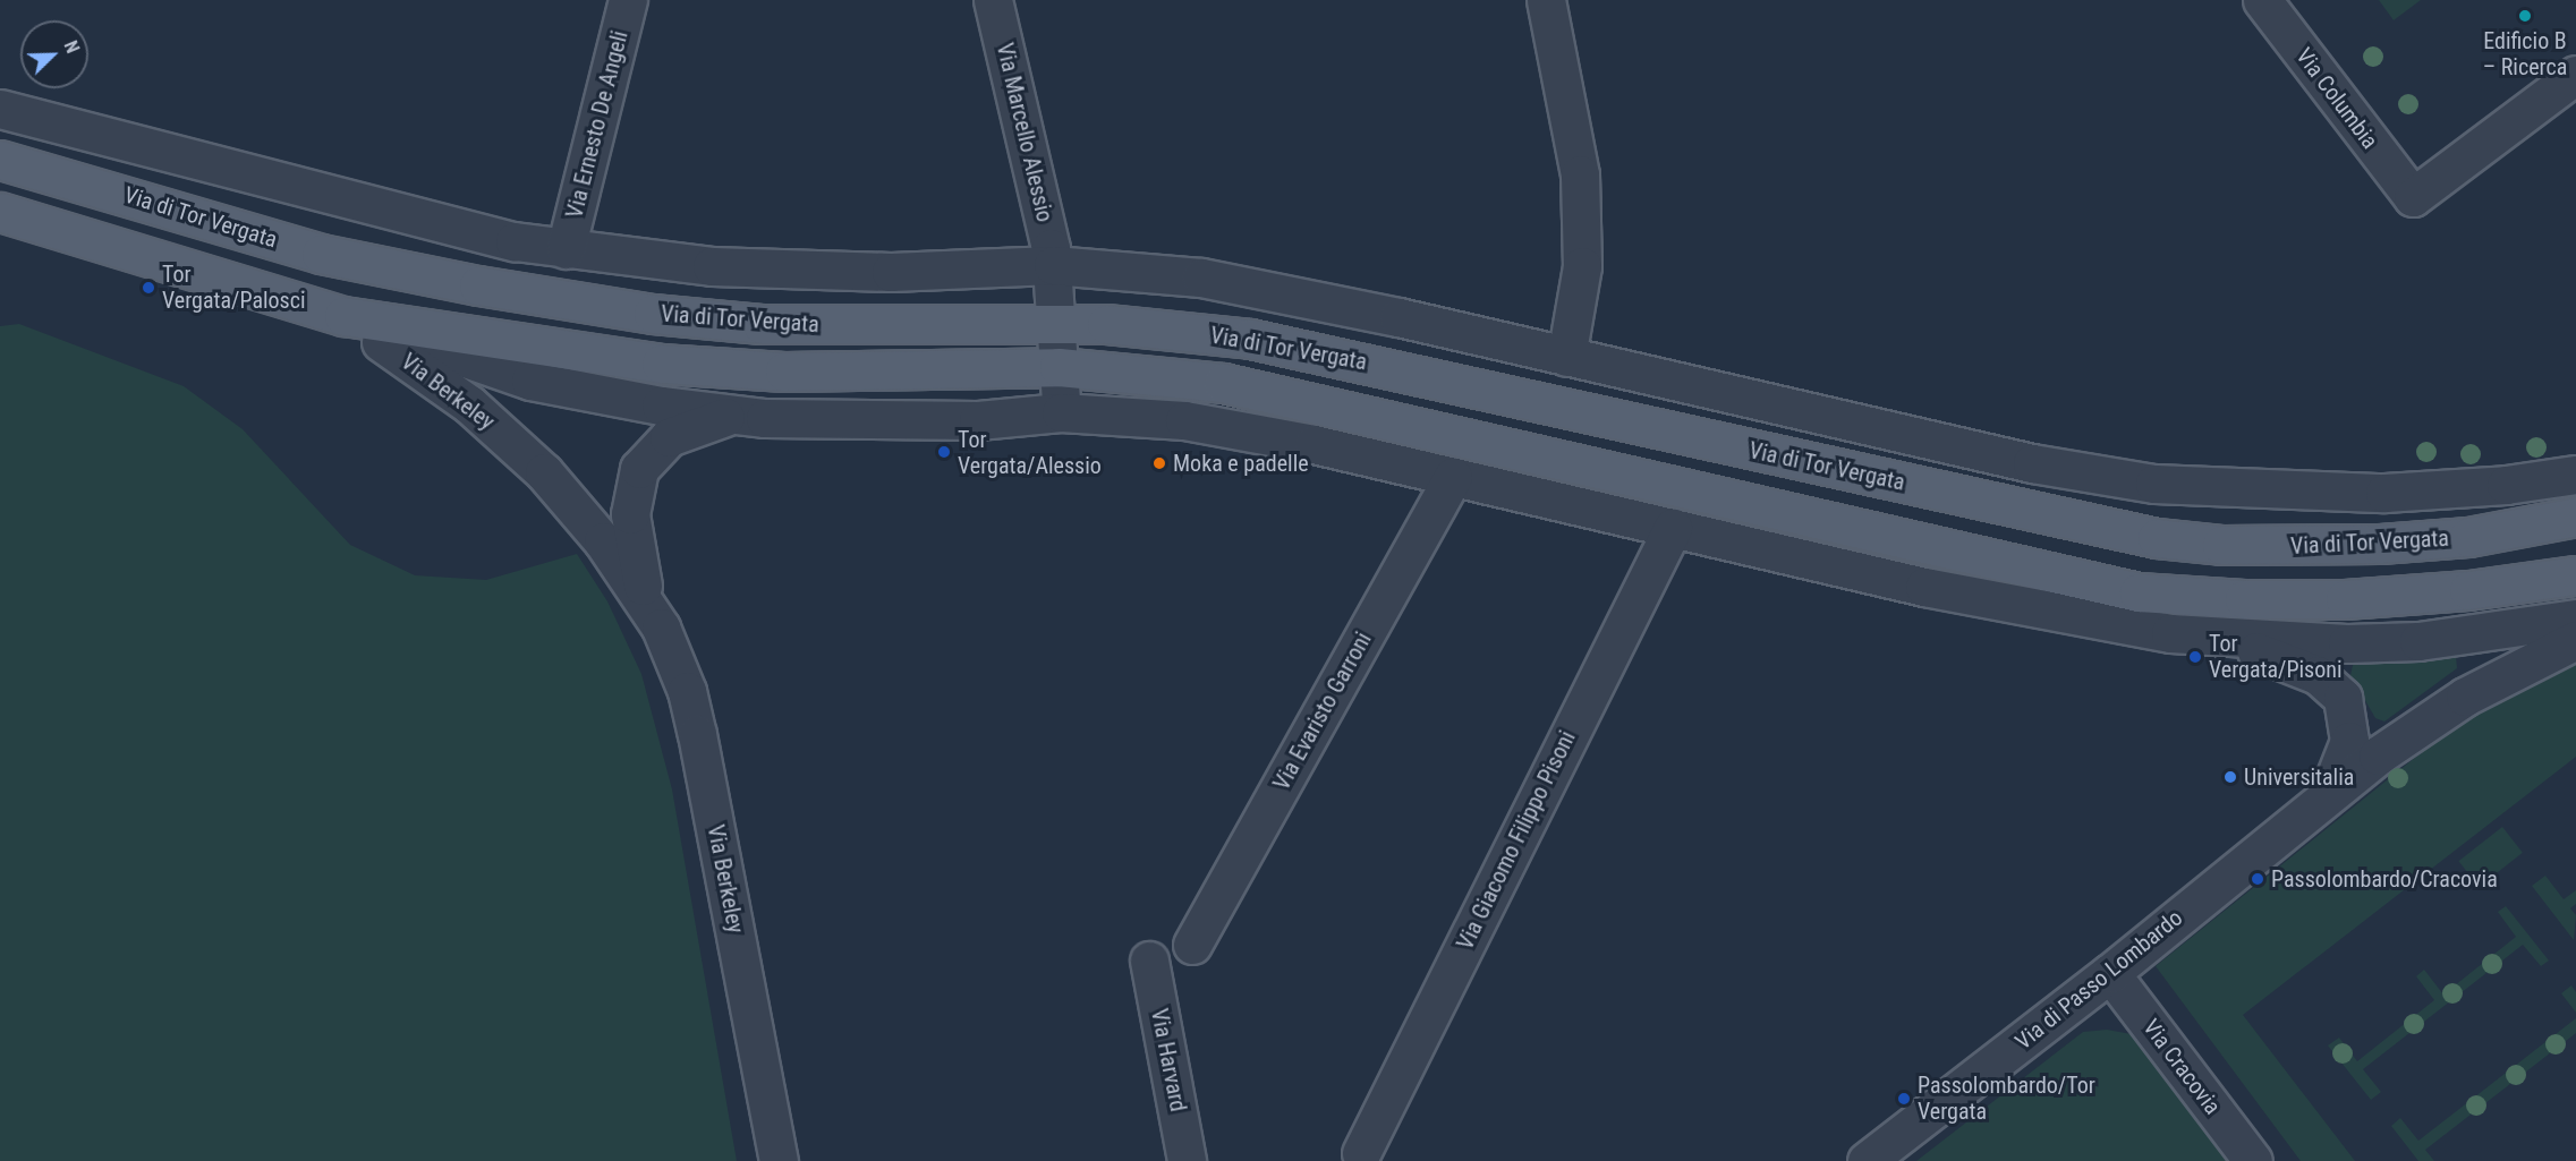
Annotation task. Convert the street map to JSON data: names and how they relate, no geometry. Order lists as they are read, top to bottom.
{
  "streets": {
    "main road": ["Via di Tor Vergata"],
    "street": [
      "Via Columbia",
      "Via Ernesto De Angeli",
      "Via Marcello Alessio",
      "Via Berkeley",
      "Via Evaristo Garroni",
      "Via Giacomo Filippo Pisoni",
      "Via di Passo Lombardo",
      "Via Harvard",
      "Via Cracovia"
    ]
  },
  "crossings": [
    ["Via Marcello Alessio", "Via di Tor Vergata"],
    ["Via di Tor Vergata", "Via Berkeley"],
    ["Via di Tor Vergata", "Via Evaristo Garroni"],
    ["Via di Tor Vergata", "Via Giacomo Filippo Pisoni"],
    ["Via di Tor Vergata", "Via di Passo Lombardo"],
    ["Via di Passo Lombardo", "Via Cracovia"]
  ],
  "places": [
    "Edificio B – Ricerca",
    "Tor Vergata/Palosci",
    "Tor Vergata/Alessio",
    "Moka e padelle",
    "Tor Vergata/Pisoni",
    "Universitalia",
    "Passolombardo/Cracovia",
    "Passolombardo/Tor Vergata"
  ],
  "north": "top right"
}
